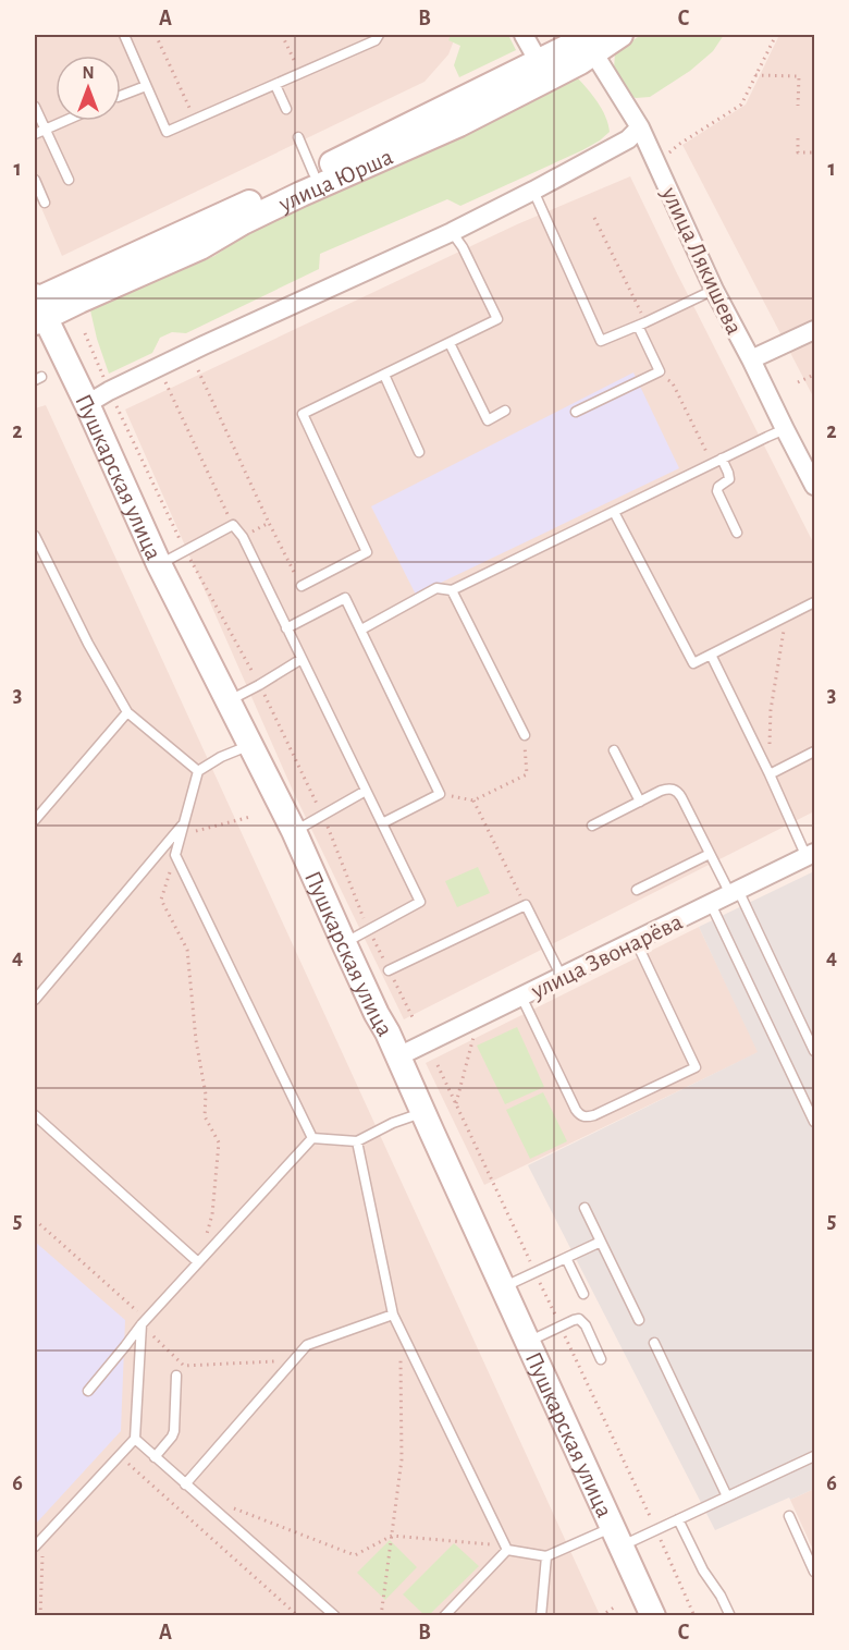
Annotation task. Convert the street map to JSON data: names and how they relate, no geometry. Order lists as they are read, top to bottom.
{
  "streets": {
    "main road": ["улица Юрша", "Пушкарская улица"],
    "street": ["улица Лякишева", "улица Звонарёва"]
  },
  "crossings": [
    ["улица Юрша", "улица Лякишева"],
    ["улица Юрша", "Пушкарская улица"],
    ["Пушкарская улица", "улица Звонарёва"]
  ],
  "north": "top",
  "grid": {
    "columns": ["A", "B", "C"],
    "rows": [
      "1",
      "2",
      "3",
      "4",
      "5",
      "6"
    ]
  }
}
